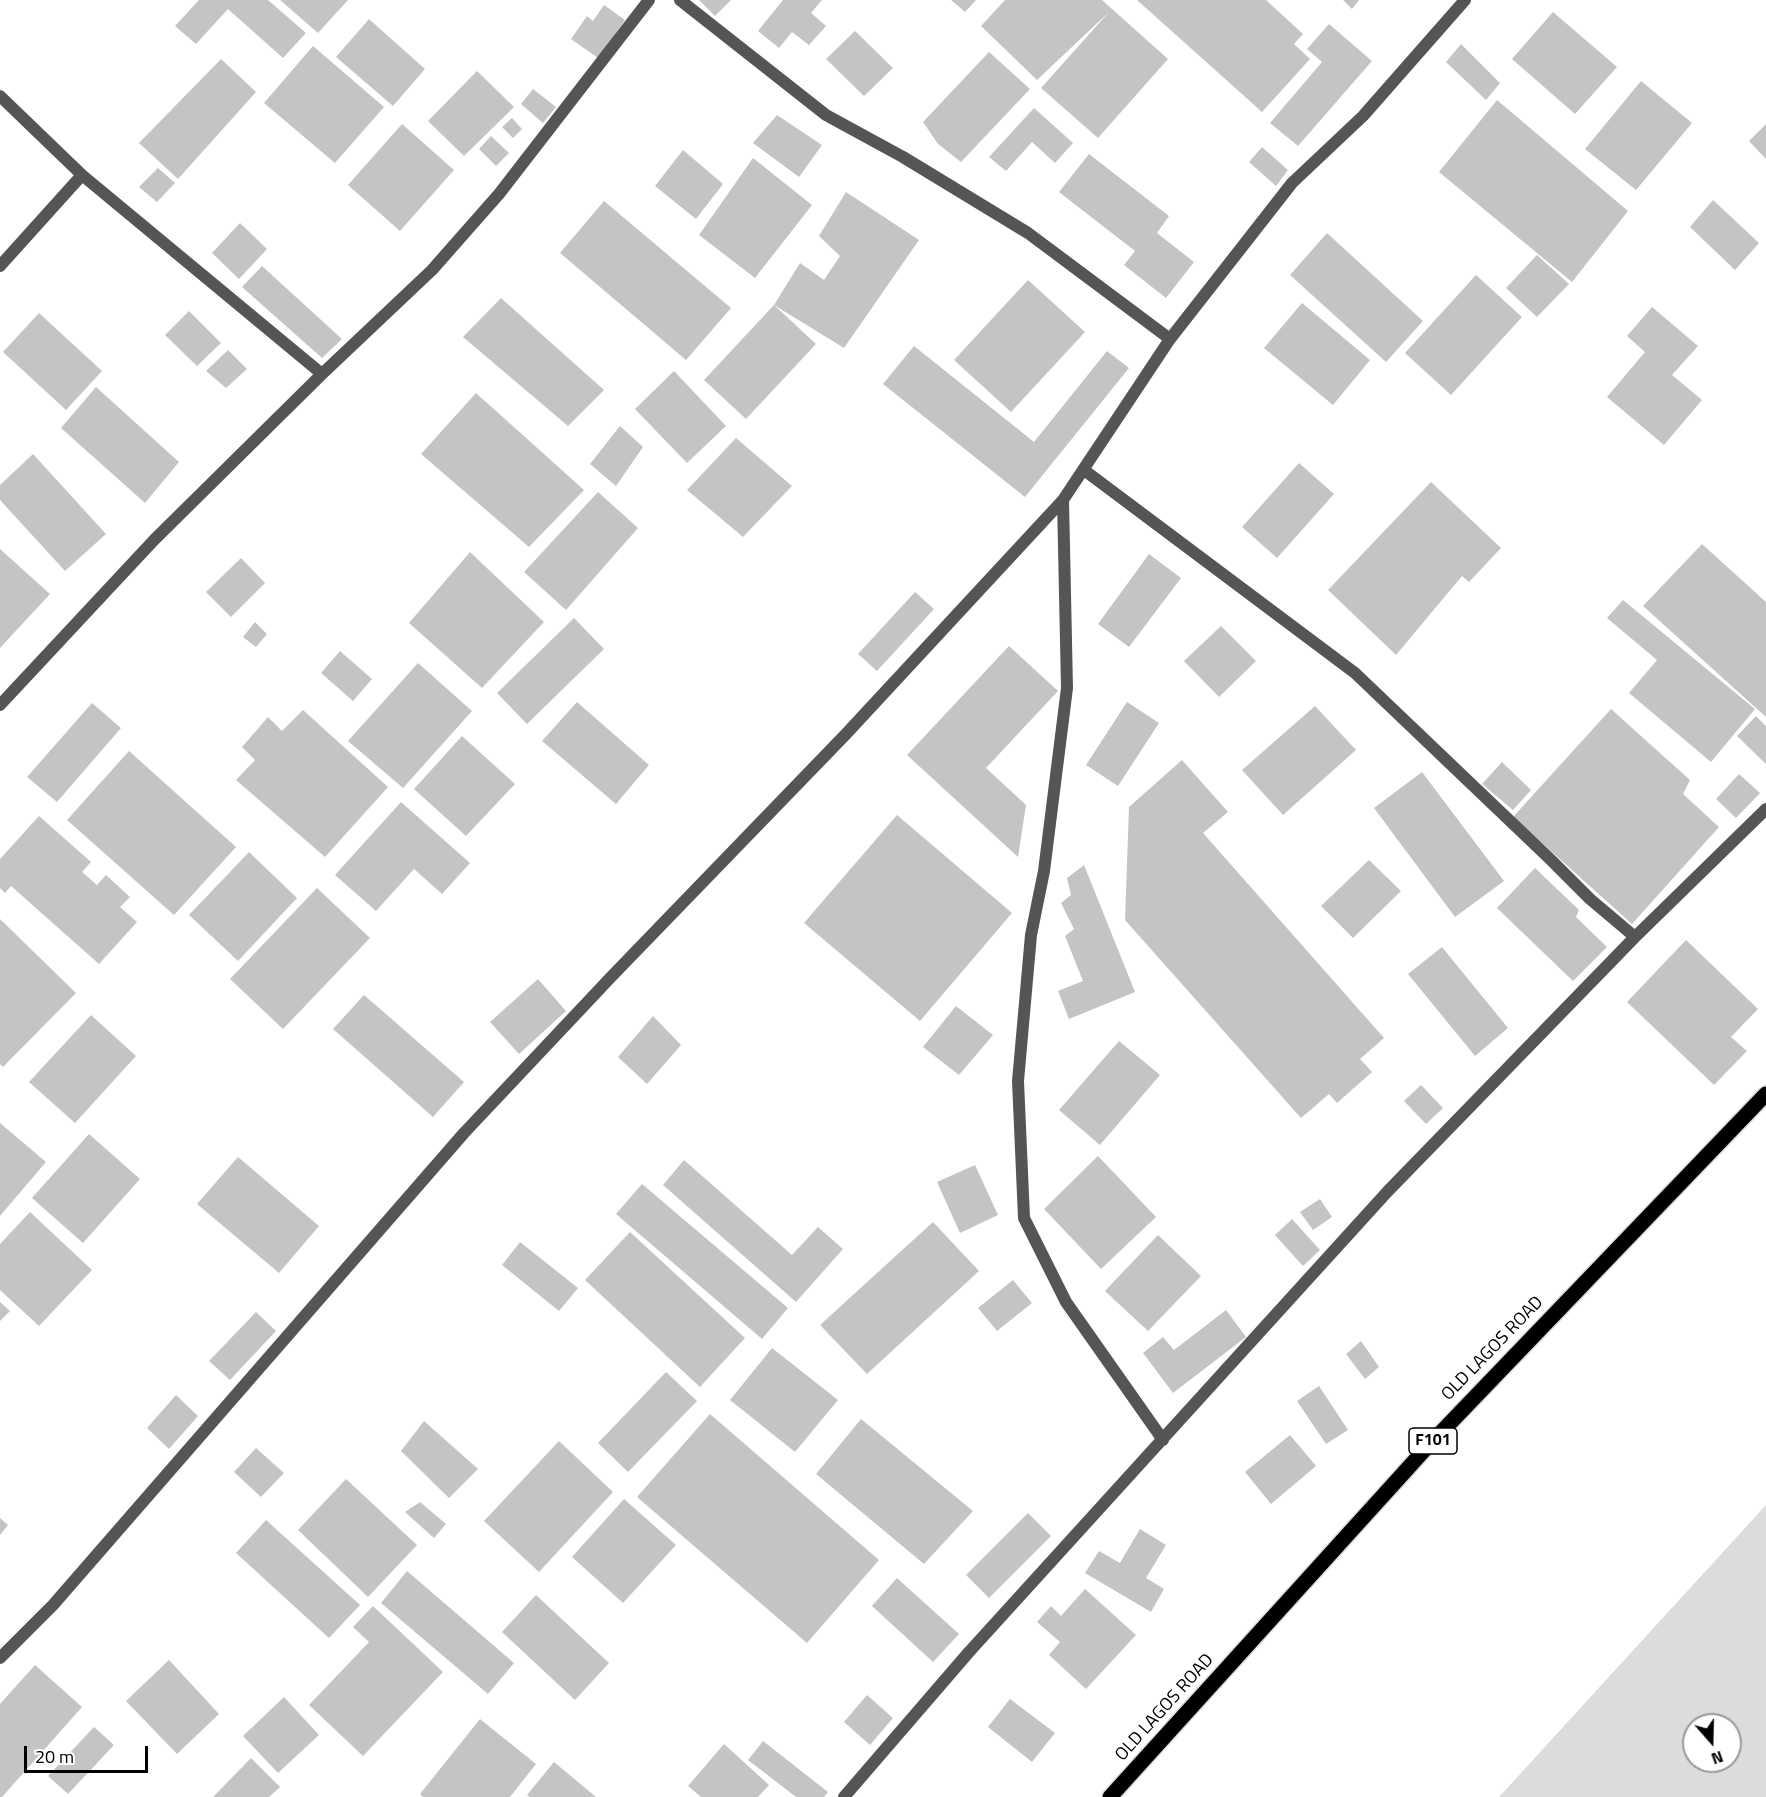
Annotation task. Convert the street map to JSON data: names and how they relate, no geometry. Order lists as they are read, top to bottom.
{
  "streets": {
    "main road": ["OLD LAGOS ROAD", "F101"]
  },
  "scale_bar": "20 m",
  "north": "bottom"
}
